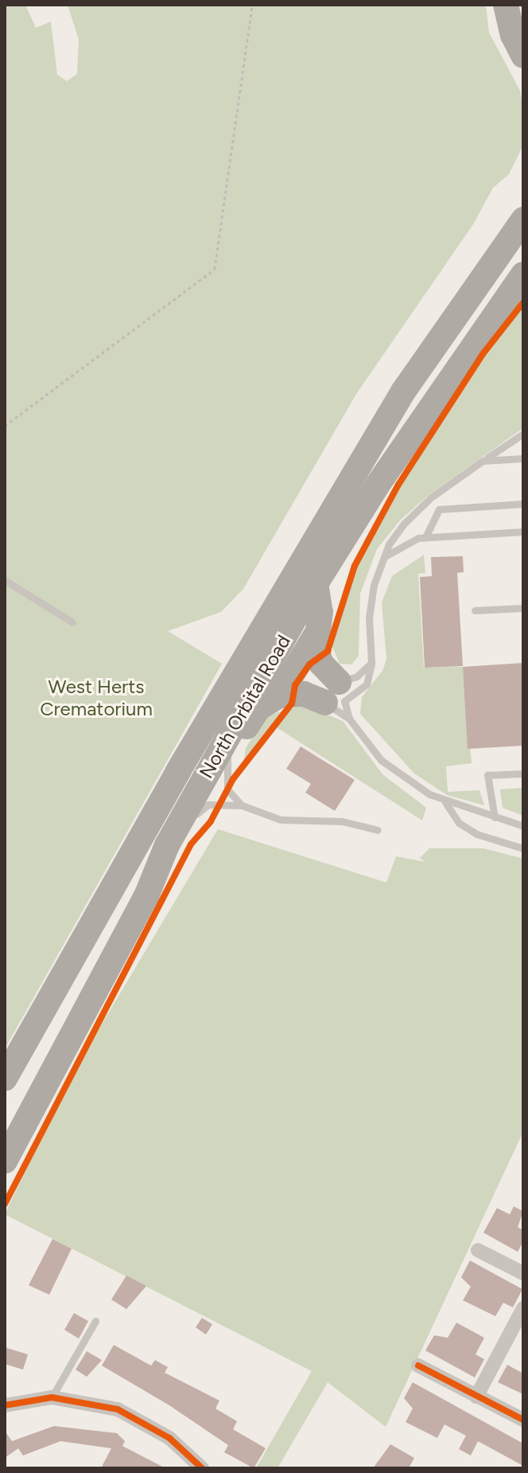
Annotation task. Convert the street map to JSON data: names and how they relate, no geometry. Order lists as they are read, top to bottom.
{
  "streets": {
    "highway": ["North Orbital Road"]
  },
  "parks": ["West Herts Crematorium"]
}
